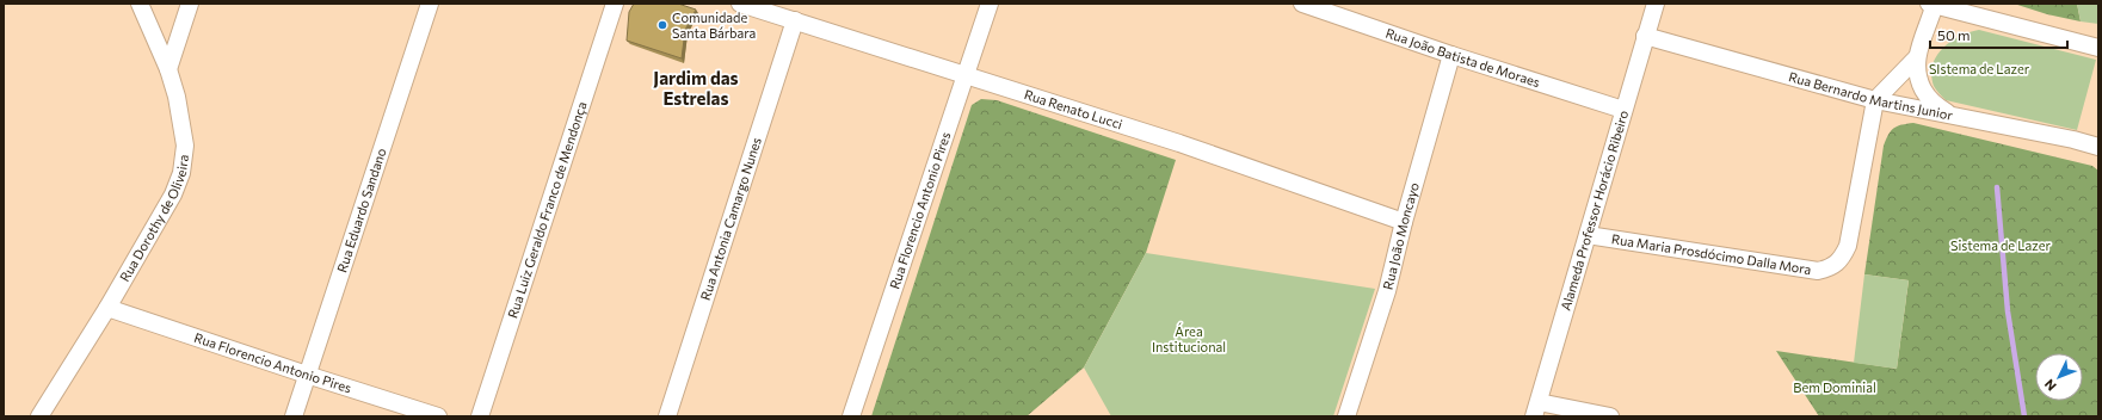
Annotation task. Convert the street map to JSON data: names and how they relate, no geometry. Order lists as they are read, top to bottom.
{
  "streets": {
    "street": [
      "Rua João Batista de Moraes",
      "Rua Bernardo Martins Junior",
      "Rua Renato Lucci",
      "Rua Eduardo Sandano",
      "Rua Luiz Geraldo Franco de Mendonça",
      "Rua Florencio Antonio Pires",
      "Alameda Professor Horácio Ribeiro",
      "Rua Dorothy de Oliveira",
      "Rua Antonia Camargo Nunes",
      "Rua João Moncayo",
      "Rua Maria Prosdócimo Dalla Mora"
    ]
  },
  "crossings": [
    ["Rua João Batista de Moraes", "Alameda Professor Horácio Ribeiro"],
    ["Rua João Batista de Moraes", "Rua João Moncayo"],
    ["Rua Bernardo Martins Junior", "Alameda Professor Horácio Ribeiro"],
    ["Rua Bernardo Martins Junior", "Rua Maria Prosdócimo Dalla Mora"],
    ["Rua Renato Lucci", "Rua Florencio Antonio Pires"],
    ["Rua Renato Lucci", "Rua Antonia Camargo Nunes"],
    ["Rua Renato Lucci", "Rua João Moncayo"],
    ["Rua Eduardo Sandano", "Rua Florencio Antonio Pires"],
    ["Rua Florencio Antonio Pires", "Rua Dorothy de Oliveira"],
    ["Alameda Professor Horácio Ribeiro", "Rua Maria Prosdócimo Dalla Mora"]
  ],
  "districts": ["Jardim das Estrelas"],
  "parks": [
    "SIstema de Lazer",
    "Sistema de Lazer",
    "Área Institucional",
    "Bem Dominial"
  ],
  "places": ["Comunidade Santa Bárbara"],
  "scale_bar": "50 m",
  "north": "bottom left"
}
